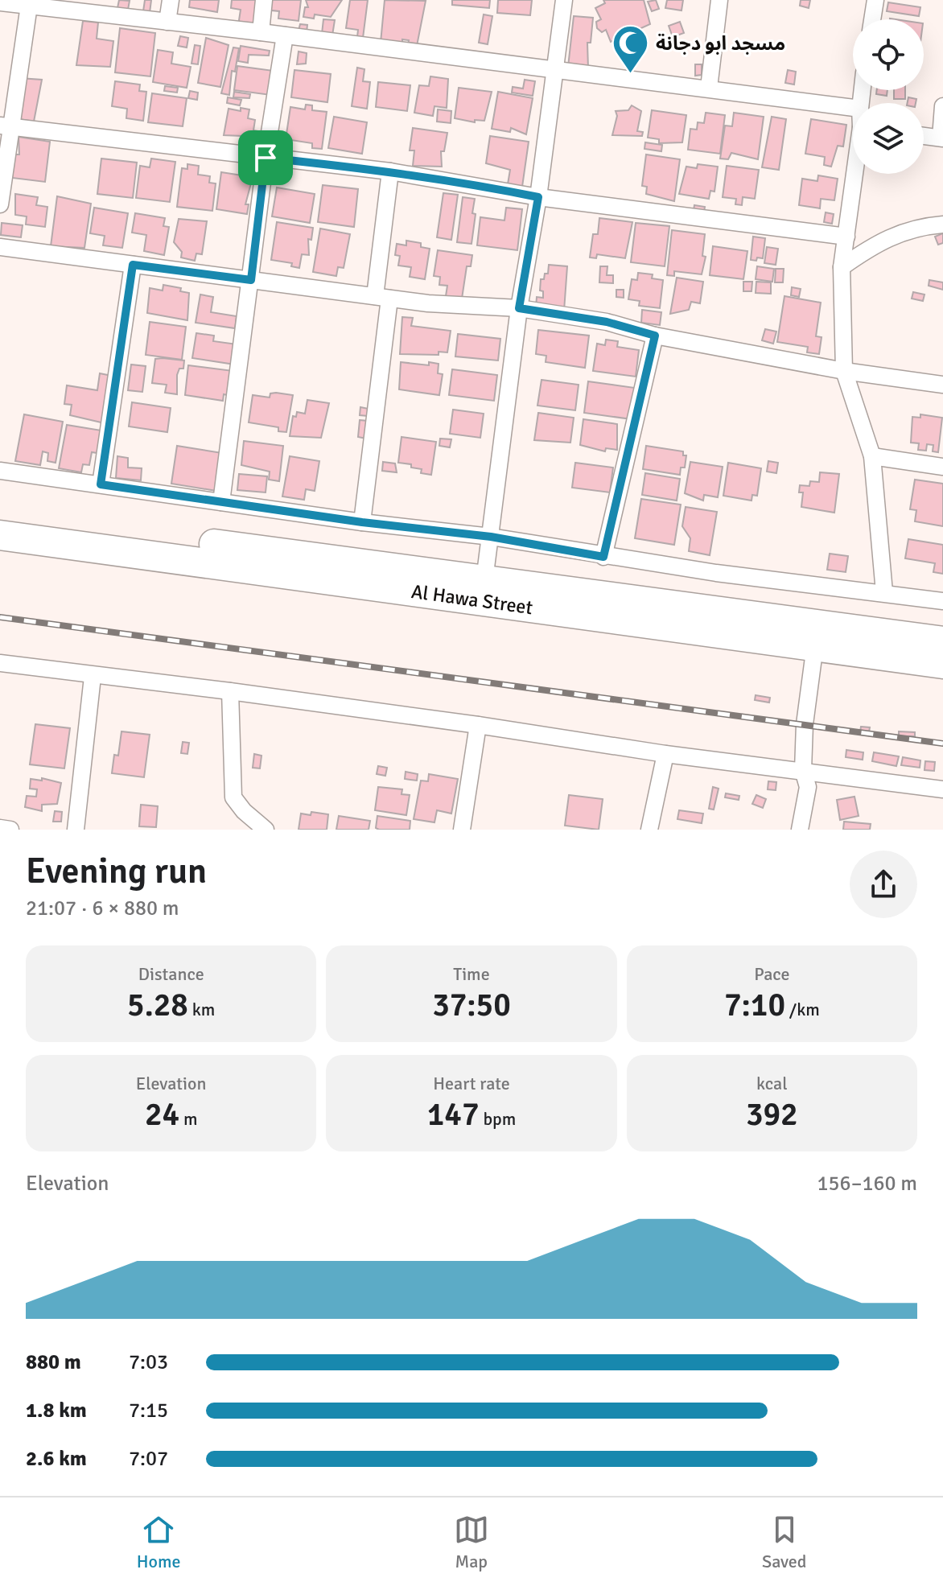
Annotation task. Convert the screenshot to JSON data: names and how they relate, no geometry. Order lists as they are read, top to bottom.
{
  "streets": {
    "highway": ["Al Hawa Street"]
  },
  "places": {
    "mosque": ["مسجد ابو دجانة"]
  },
  "page": {
    "heading": ["Evening run", "21:07 · 6 × 880 m"],
    "stats": [
      ["Distance", "5.28 km"],
      ["Time", "37:50"],
      ["Pace", "7:10 /km"],
      ["Elevation", "24 m"],
      ["Heart rate", "147 bpm"],
      ["kcal", "392"]
    ],
    "chart": ["Elevation", "156–160 m"],
    "list": [
      {
        "name": "880 m",
        "note": "7:03"
      },
      {
        "name": "1.8 km",
        "note": "7:15"
      },
      {
        "name": "2.6 km",
        "note": "7:07"
      }
    ],
    "tabs": ["Home", "Map", "Saved"]
  }
}
